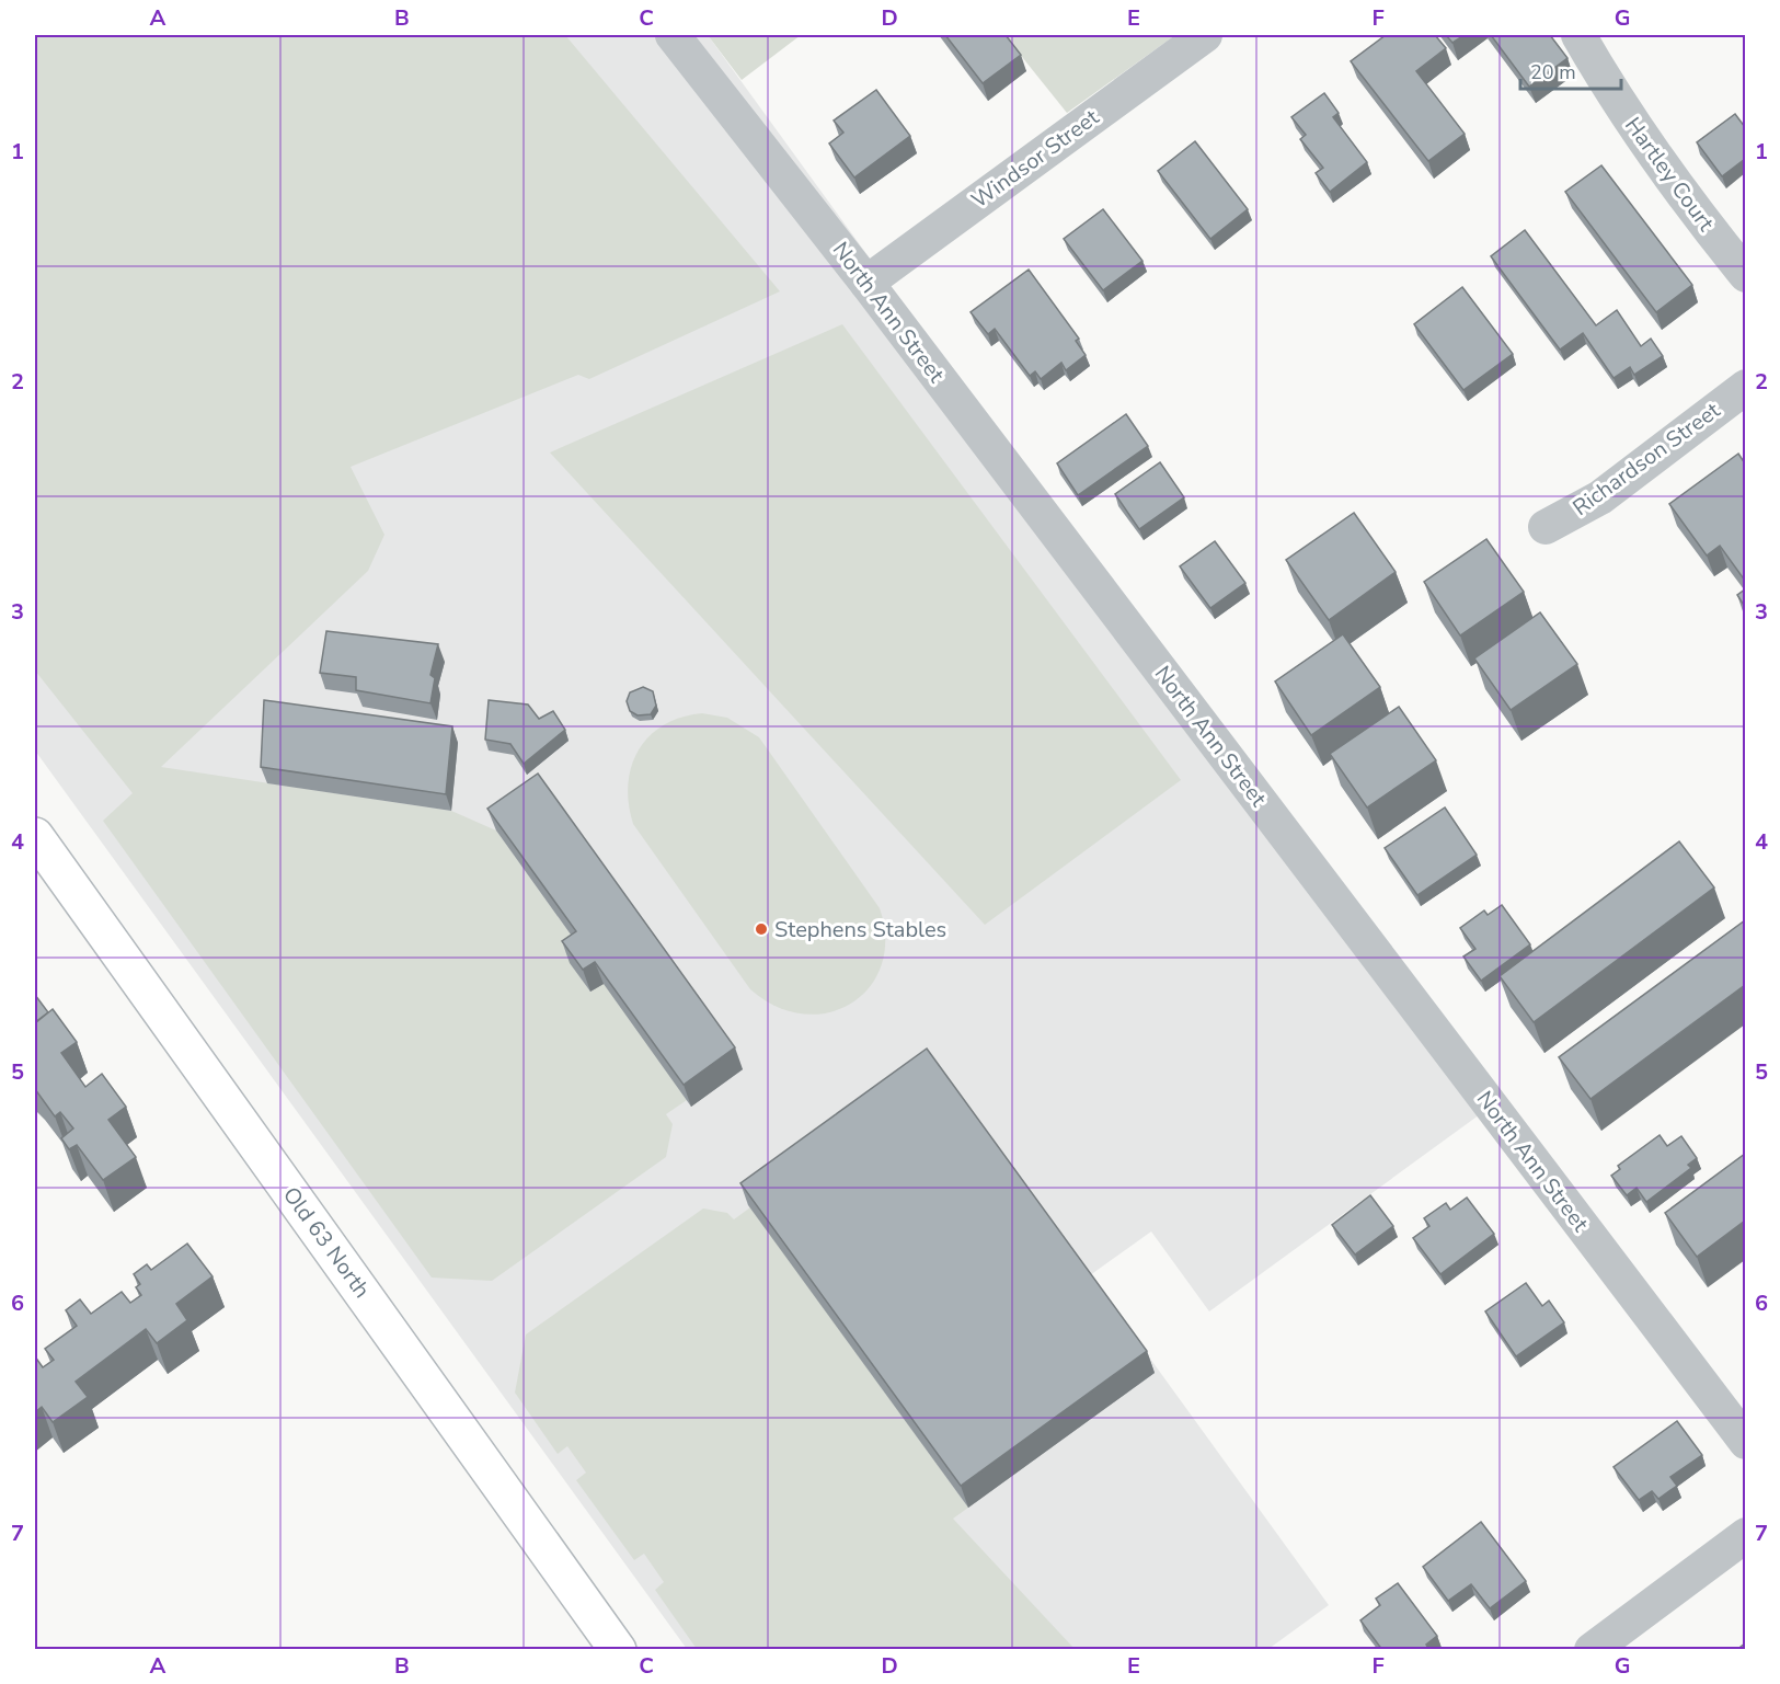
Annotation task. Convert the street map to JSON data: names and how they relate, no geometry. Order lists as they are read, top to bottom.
{
  "streets": {
    "main road": ["Old 63 North"],
    "street": [
      "Windsor Street",
      "Hartley Court",
      "North Ann Street",
      "Richardson Street"
    ]
  },
  "crossings": [
    ["Windsor Street", "North Ann Street"]
  ],
  "places": ["Stephens Stables"],
  "scale_bar": "20 m",
  "grid": {
    "columns": [
      "A",
      "B",
      "C",
      "D",
      "E",
      "F",
      "G"
    ],
    "rows": [
      "1",
      "2",
      "3",
      "4",
      "5",
      "6",
      "7"
    ]
  }
}
